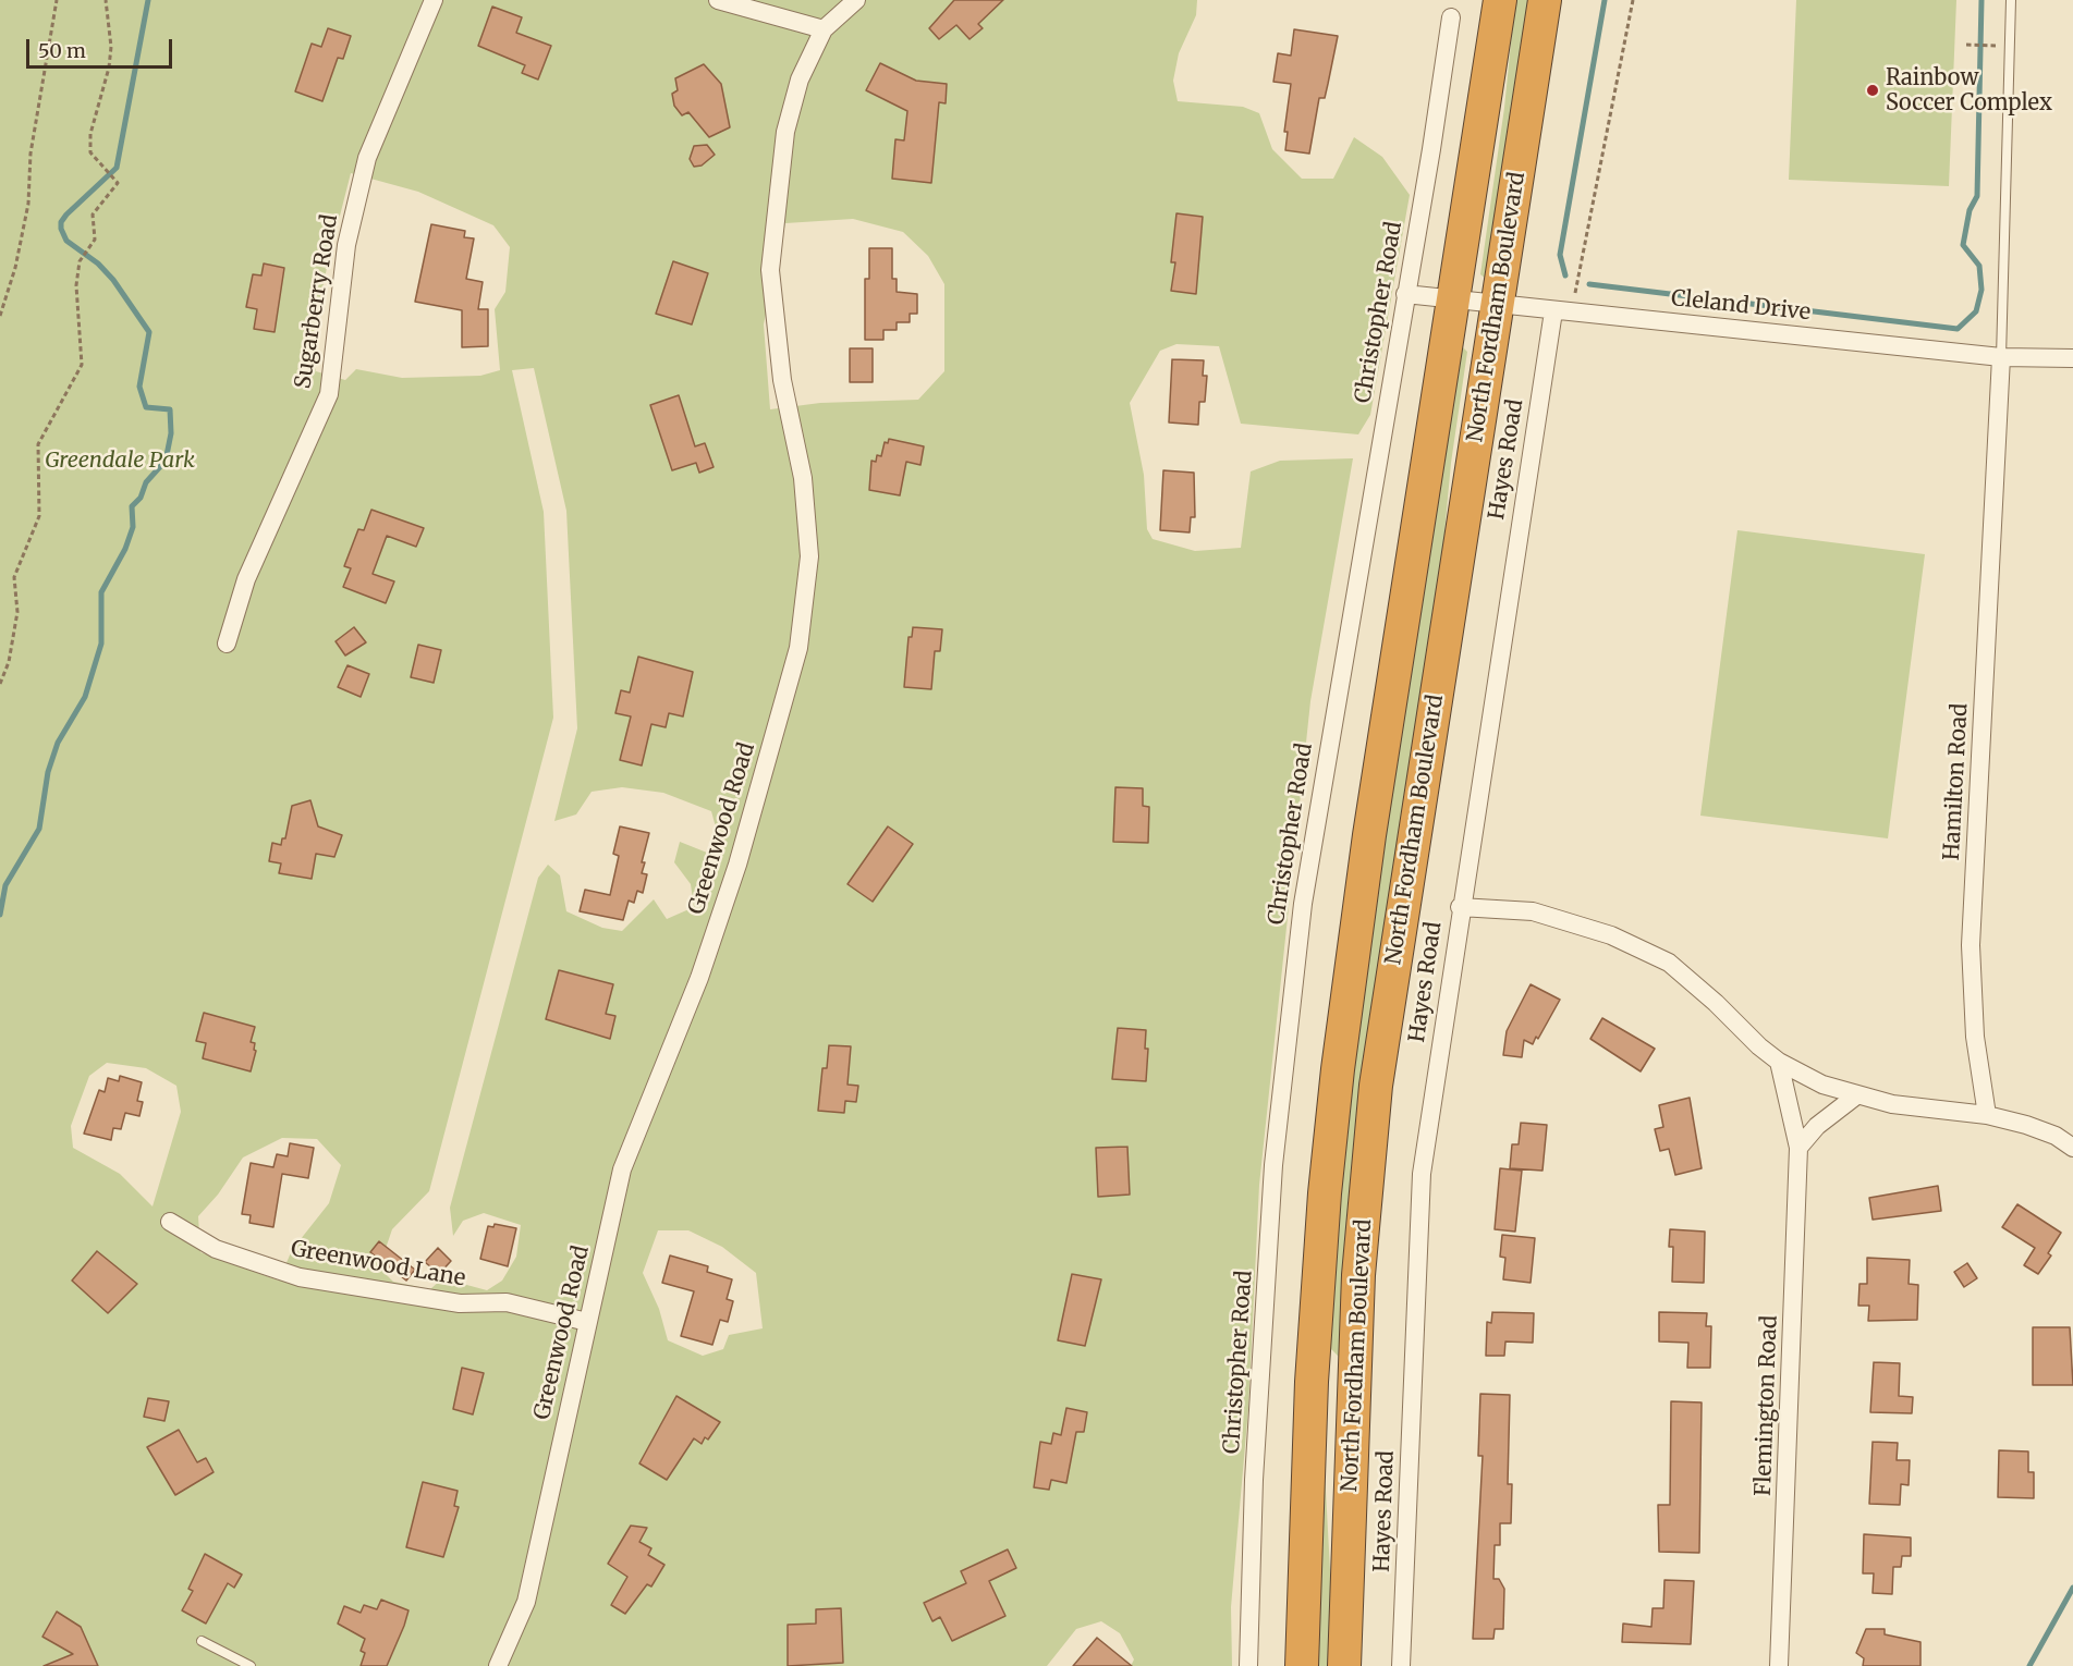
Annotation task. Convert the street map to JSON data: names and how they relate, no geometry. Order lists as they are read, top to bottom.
{
  "streets": {
    "highway": ["North Fordham Boulevard"],
    "street": [
      "Sugarberry Road",
      "Cleland Drive",
      "Christopher Road",
      "Hayes Road",
      "Hamilton Road",
      "Greenwood Road",
      "Greenwood Lane",
      "Flemington Road"
    ]
  },
  "crossings": [
    ["Cleland Drive", "North Fordham Boulevard"],
    ["Cleland Drive", "Christopher Road"],
    ["Cleland Drive", "Hayes Road"],
    ["Cleland Drive", "Hamilton Road"],
    ["Greenwood Road", "Greenwood Lane"]
  ],
  "parks": ["Greendale Park"],
  "places": ["Rainbow Soccer Complex"],
  "scale_bar": "50 m"
}
